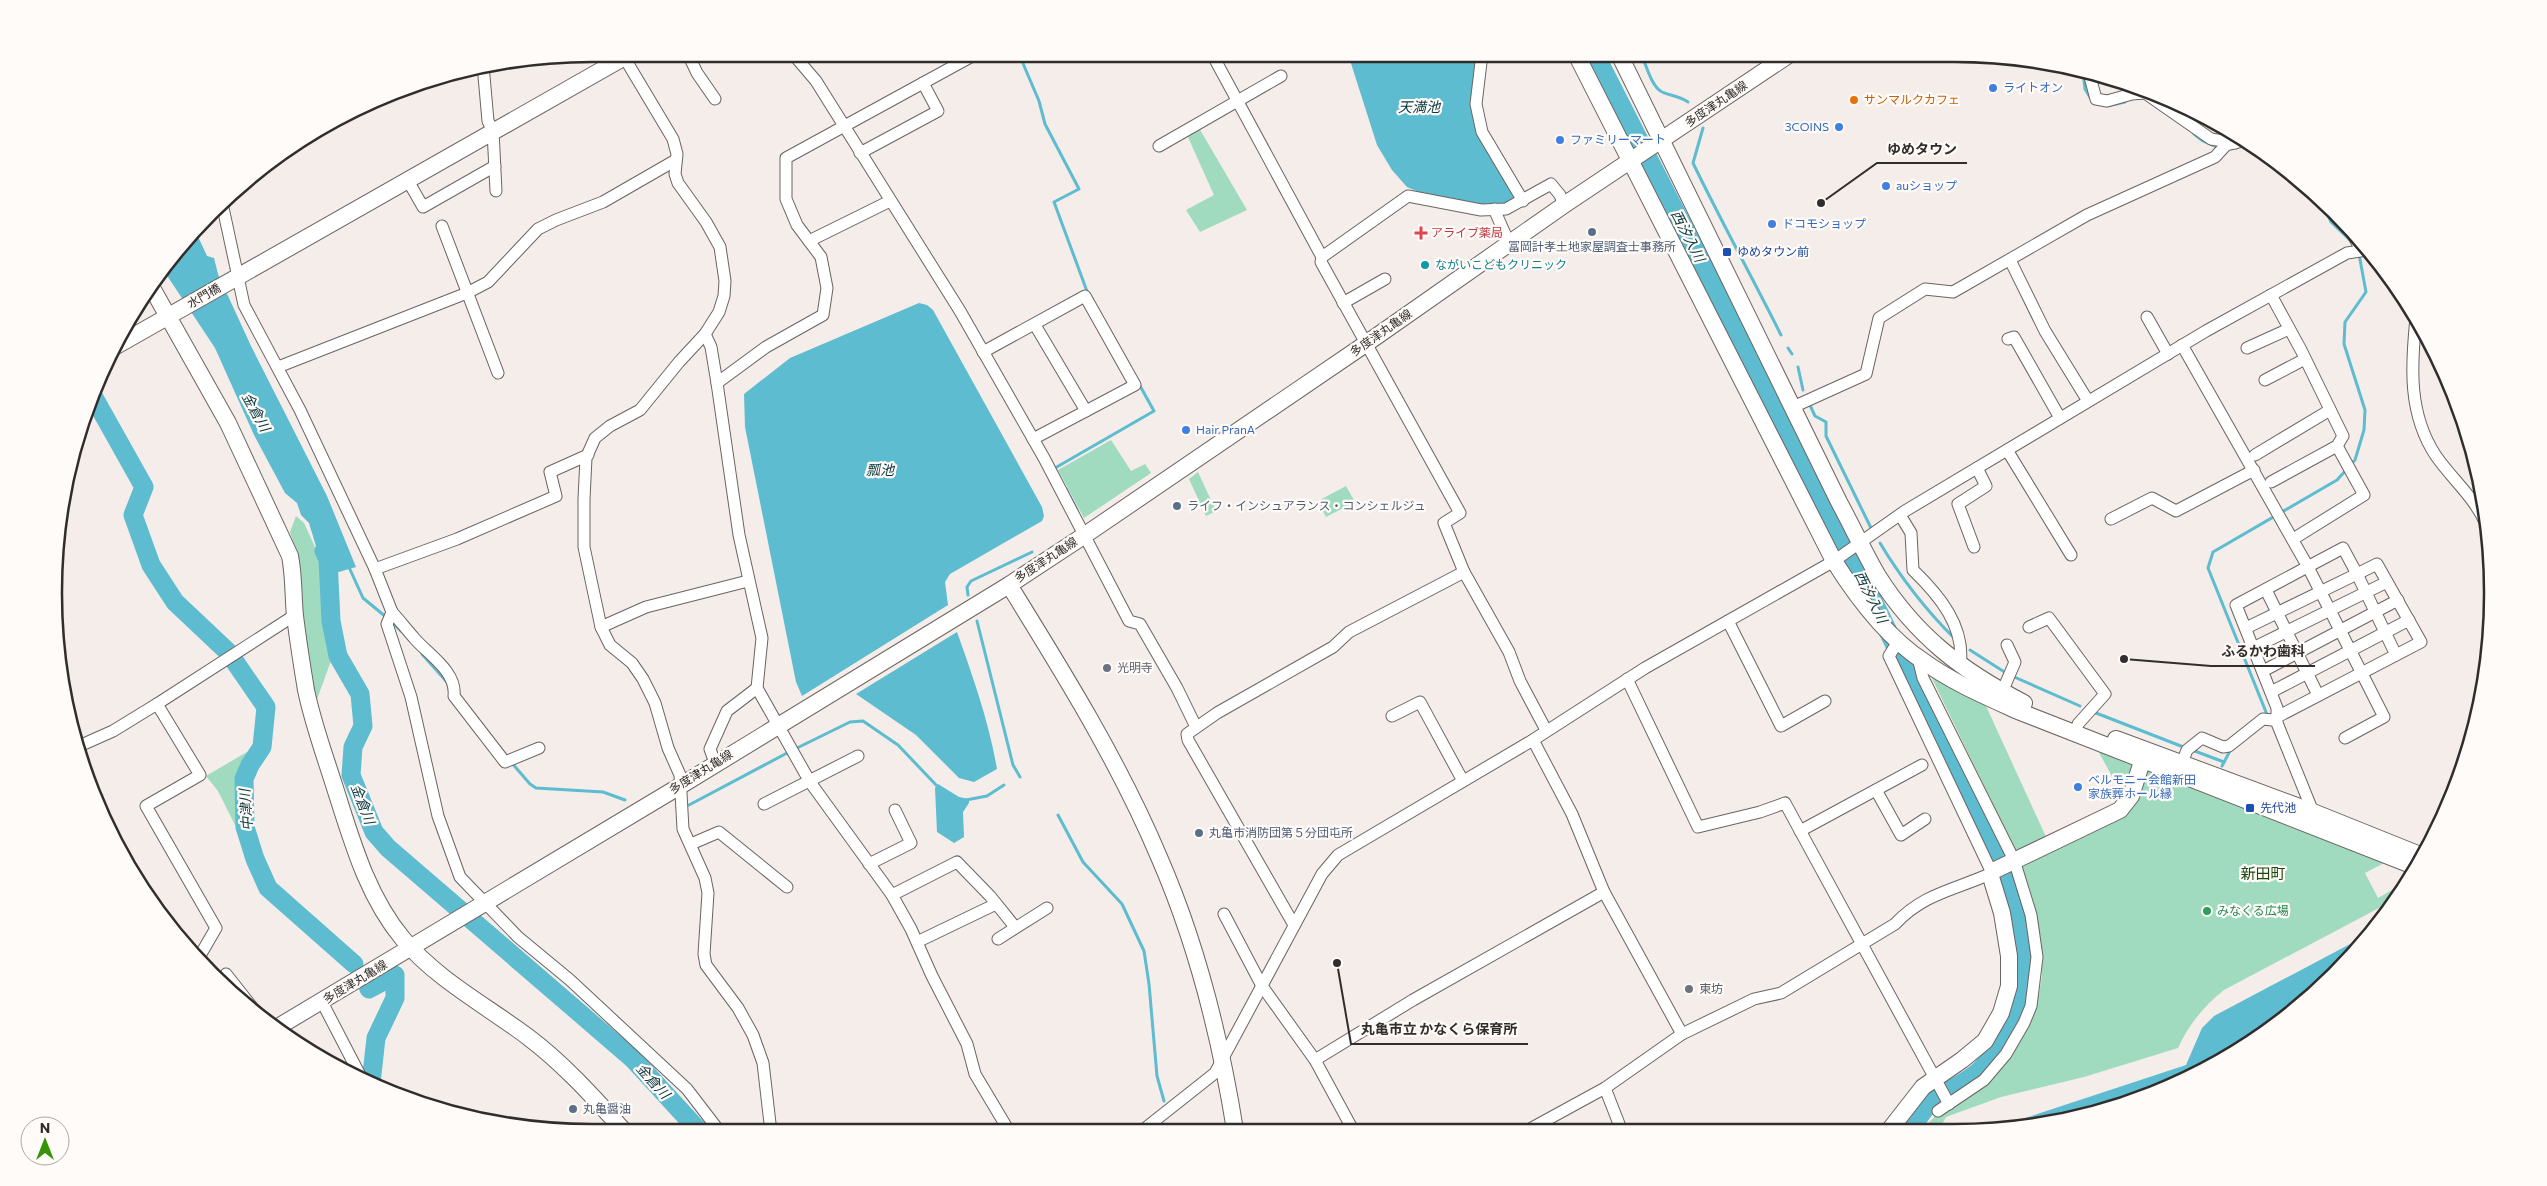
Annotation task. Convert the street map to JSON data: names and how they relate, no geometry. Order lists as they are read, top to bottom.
{
  "streets": {
    "street": ["多度津丸亀線", "水門橋"]
  },
  "districts": ["新田町"],
  "water": [
    "天満池",
    "西汐入川",
    "金倉川",
    "瓢池",
    "中津川"
  ],
  "places": {
    "other": [
      "ライトオン",
      "サンマルクカフェ",
      "3COINS",
      "ファミリーマート",
      "auショップ",
      "ゆめタウン",
      "ドコモショップ",
      "冨岡計孝土地家屋調査士事務所",
      "ながいこどもクリニック",
      "Hair PranA",
      "ライフ・インシュアランス・コンシェルジュ",
      "ふるかわ歯科",
      "光明寺",
      "ベルモニー会館新田 家族葬ホール縁",
      "丸亀市消防団第５分団屯所",
      "みなくる広場",
      "丸亀市立 かなくら保育所",
      "東坊",
      "丸亀醤油"
    ],
    "health": ["アライブ薬局"],
    "transit": ["ゆめタウン前", "先代池"]
  },
  "north": "top"
}
